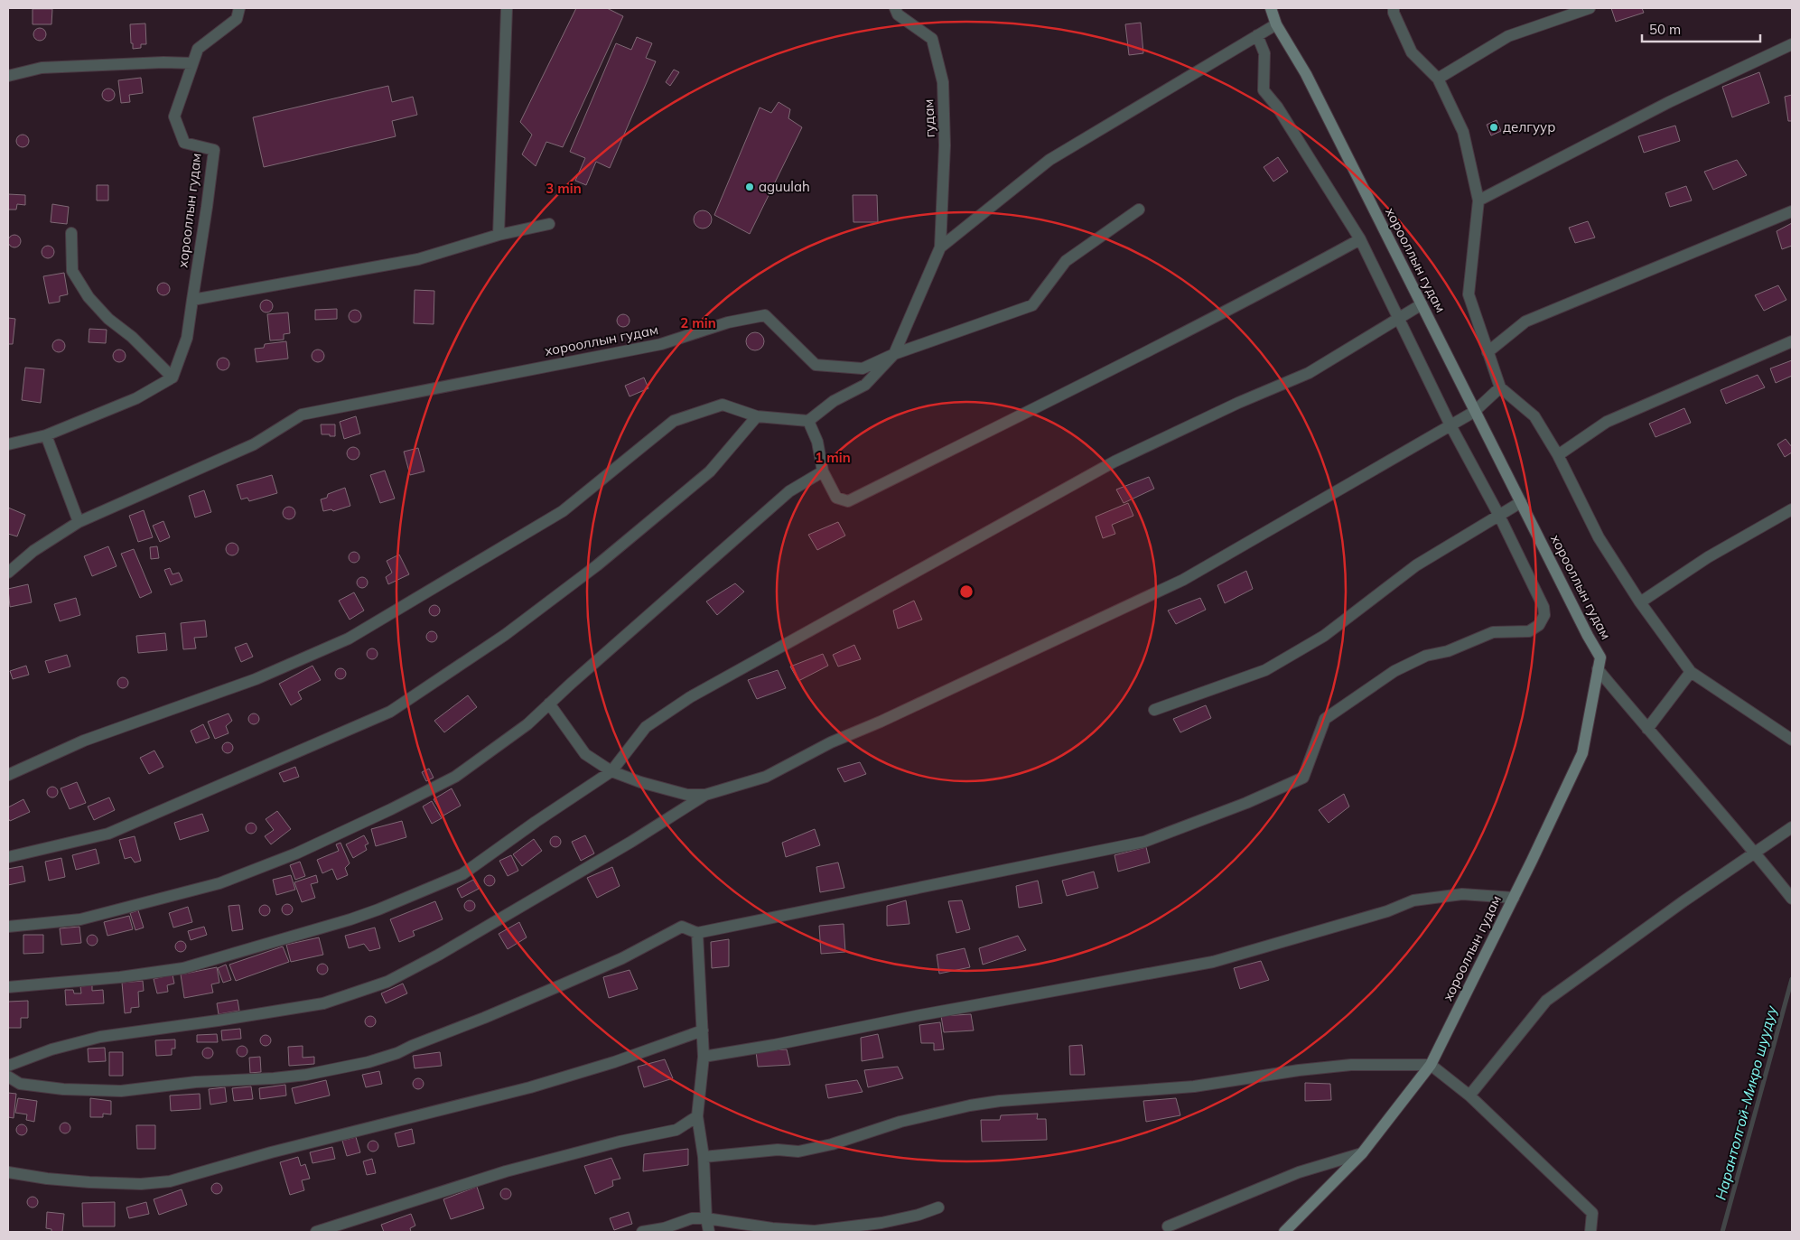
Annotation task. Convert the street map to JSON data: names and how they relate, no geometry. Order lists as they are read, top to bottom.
{
  "streets": {
    "main road": ["хорооллын гудам"],
    "street": ["гудам"]
  },
  "water": ["Нарантолгой-Микро шуудуу"],
  "places": ["делгуур", "aguulah"],
  "scale_bar": "50 m",
  "rings": ["3 min", "2 min", "1 min"]
}
